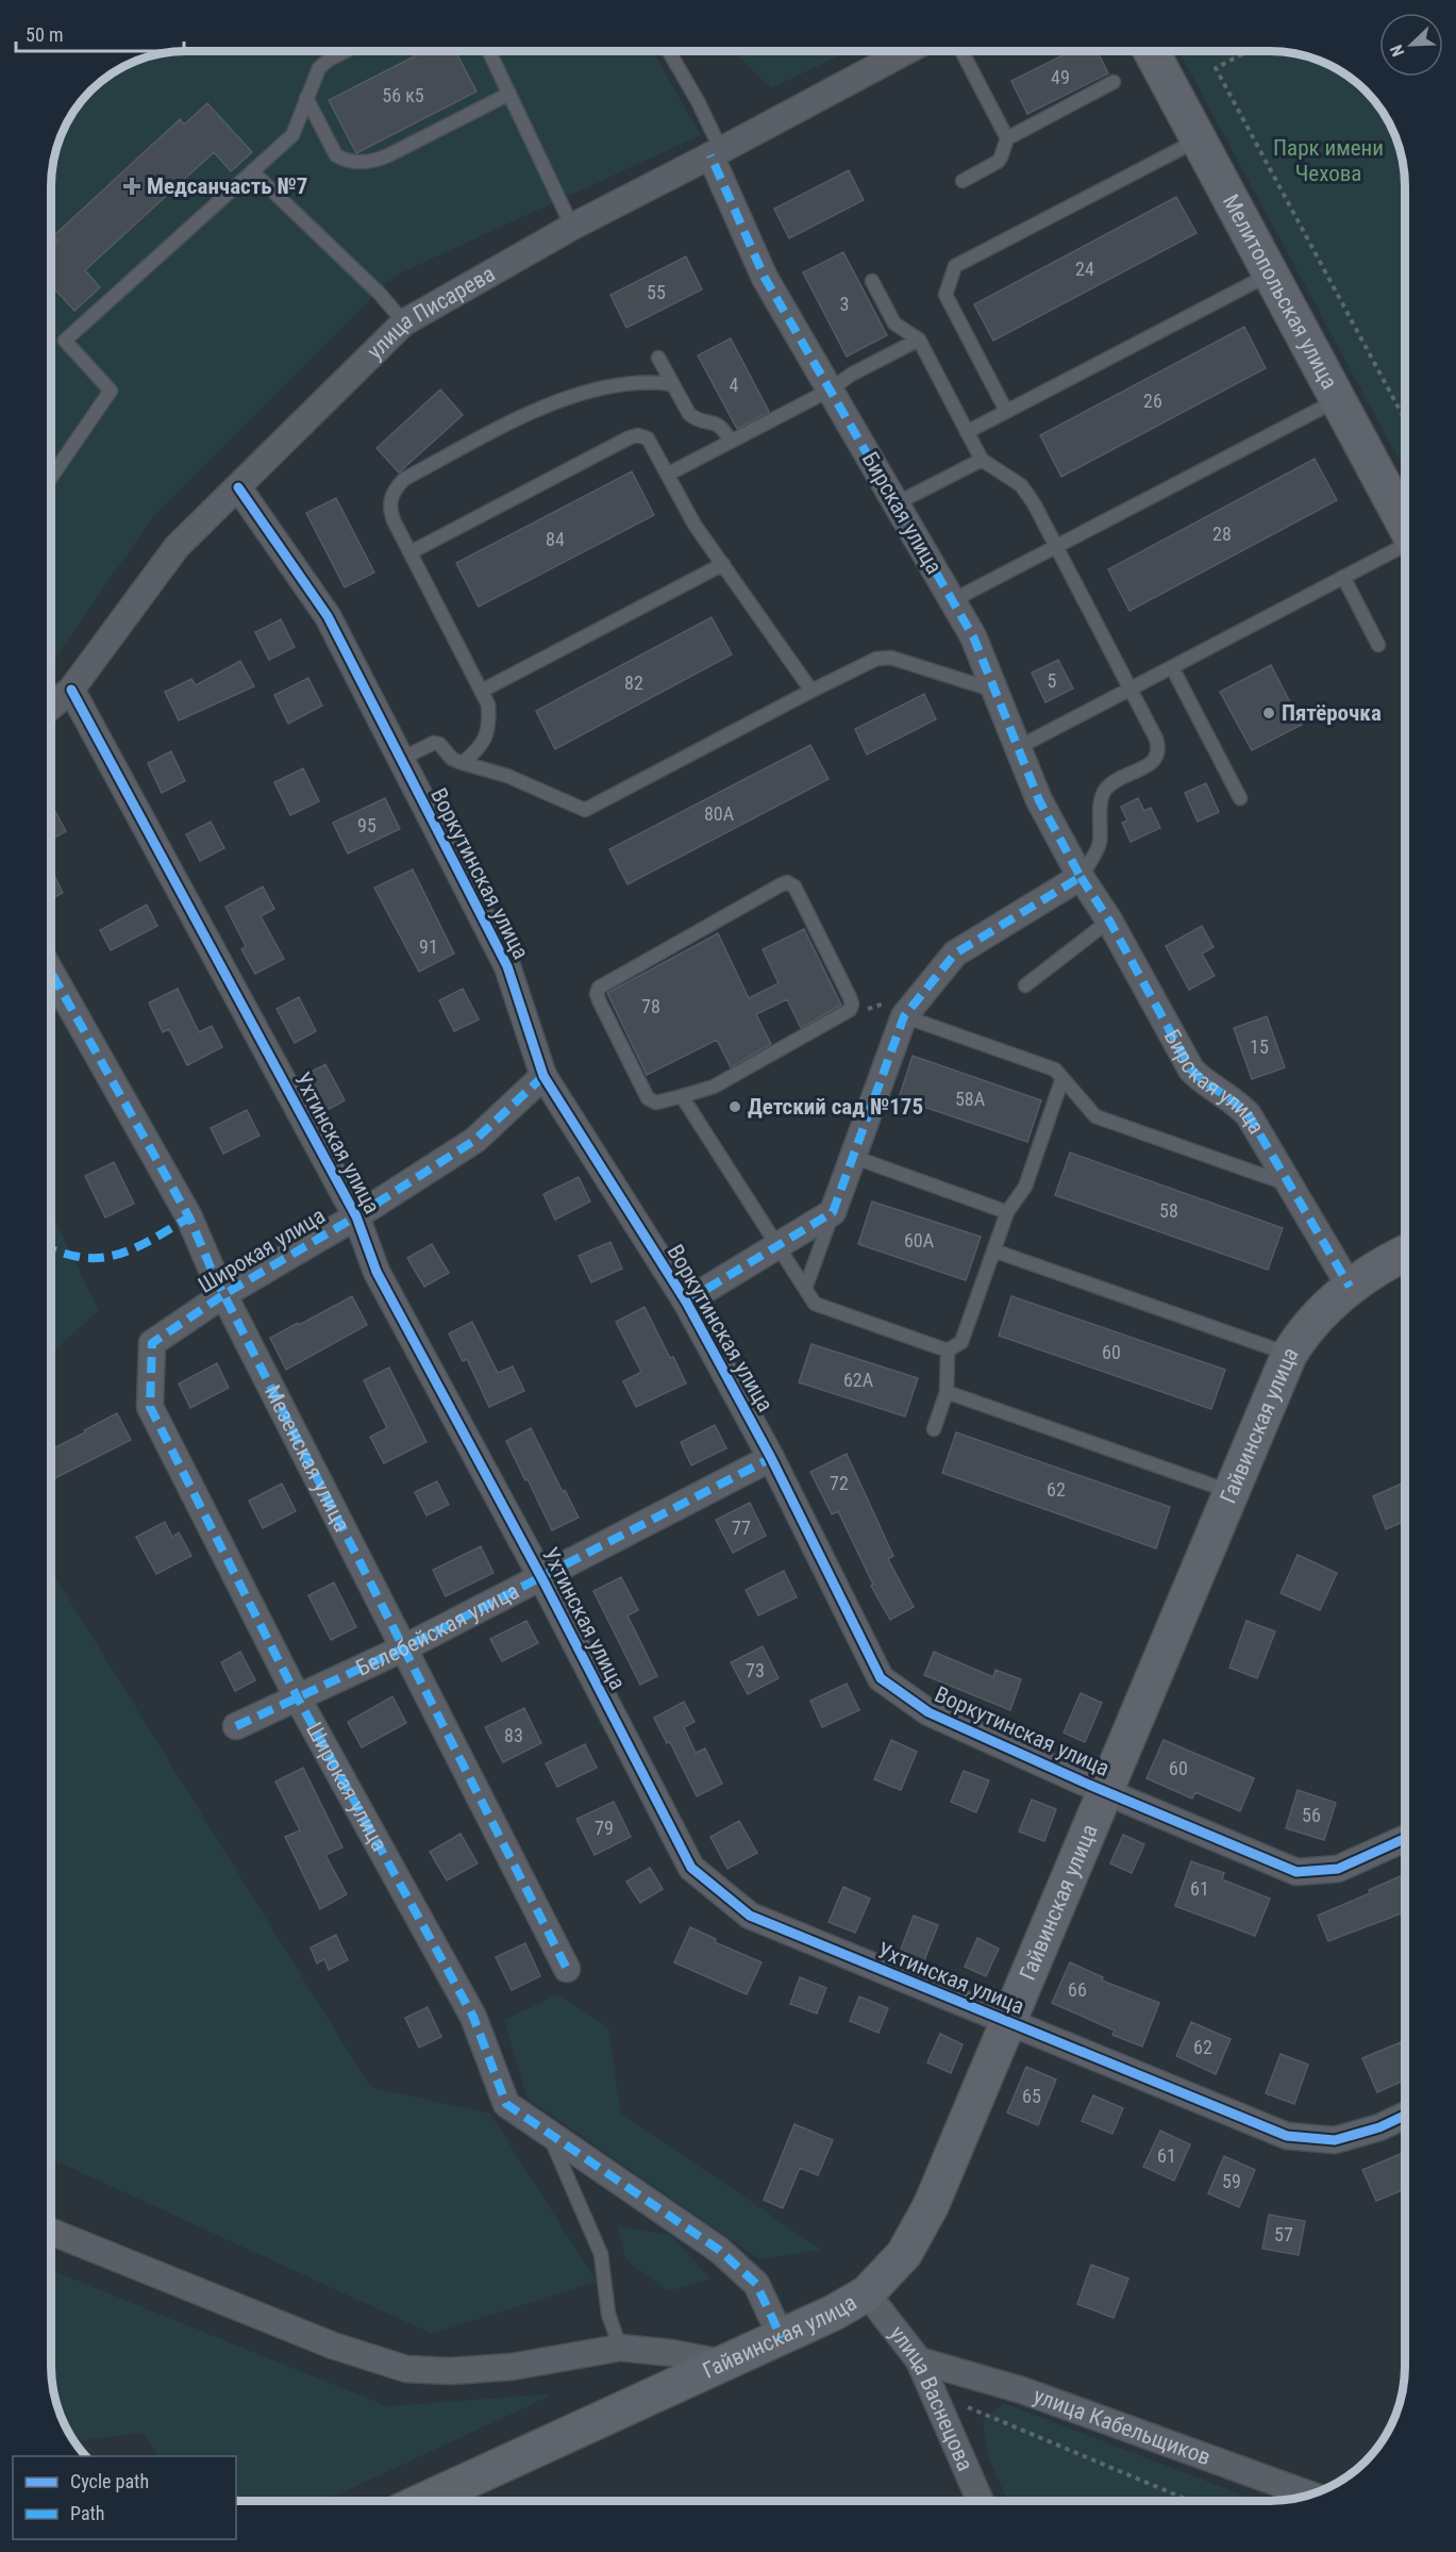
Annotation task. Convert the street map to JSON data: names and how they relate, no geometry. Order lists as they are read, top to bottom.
{
  "streets": {
    "main road": ["Мелитопольская улица", "Гайвинская улица"],
    "street": [
      "улица Писарева",
      "Бирская улица",
      "Воркутинская улица",
      "Ухтинская улица",
      "Широкая улица",
      "Мезенская улица",
      "Белебейская улица",
      "улица Васнецова",
      "улица Кабельщиков"
    ]
  },
  "crossings": [
    ["улица Писарева", "Бирская улица"],
    ["улица Писарева", "Воркутинская улица"],
    ["улица Писарева", "Ухтинская улица"],
    ["Бирская улица", "Гайвинская улица"],
    ["Воркутинская улица", "Широкая улица"],
    ["Воркутинская улица", "Гайвинская улица"],
    ["Воркутинская улица", "Белебейская улица"],
    ["Ухтинская улица", "Широкая улица"],
    ["Ухтинская улица", "Гайвинская улица"],
    ["Ухтинская улица", "Белебейская улица"],
    ["Широкая улица", "Мезенская улица"],
    ["Широкая улица", "Белебейская улица"],
    ["Гайвинская улица", "улица Васнецова"],
    ["Мезенская улица", "Белебейская улица"],
    ["улица Васнецова", "улица Кабельщиков"]
  ],
  "parks": ["Парк имени Чехова"],
  "places": {
    "health": ["Медсанчасть №7"],
    "other": ["Пятёрочка", "Детский сад №175"]
  },
  "house_numbers": [
    "49",
    "56 к5",
    "24",
    "55",
    "3",
    "4",
    "26",
    "28",
    "84",
    "5",
    "82",
    "80А",
    "95",
    "91",
    "78",
    "15",
    "58А",
    "58",
    "60А",
    "60",
    "62А",
    "72",
    "62",
    "77",
    "73",
    "83",
    "60",
    "56",
    "79",
    "61",
    "66",
    "62",
    "65",
    "61",
    "59",
    "57"
  ],
  "legend": ["Cycle path", "Path"],
  "scale_bar": "50 m",
  "north": "bottom left"
}
